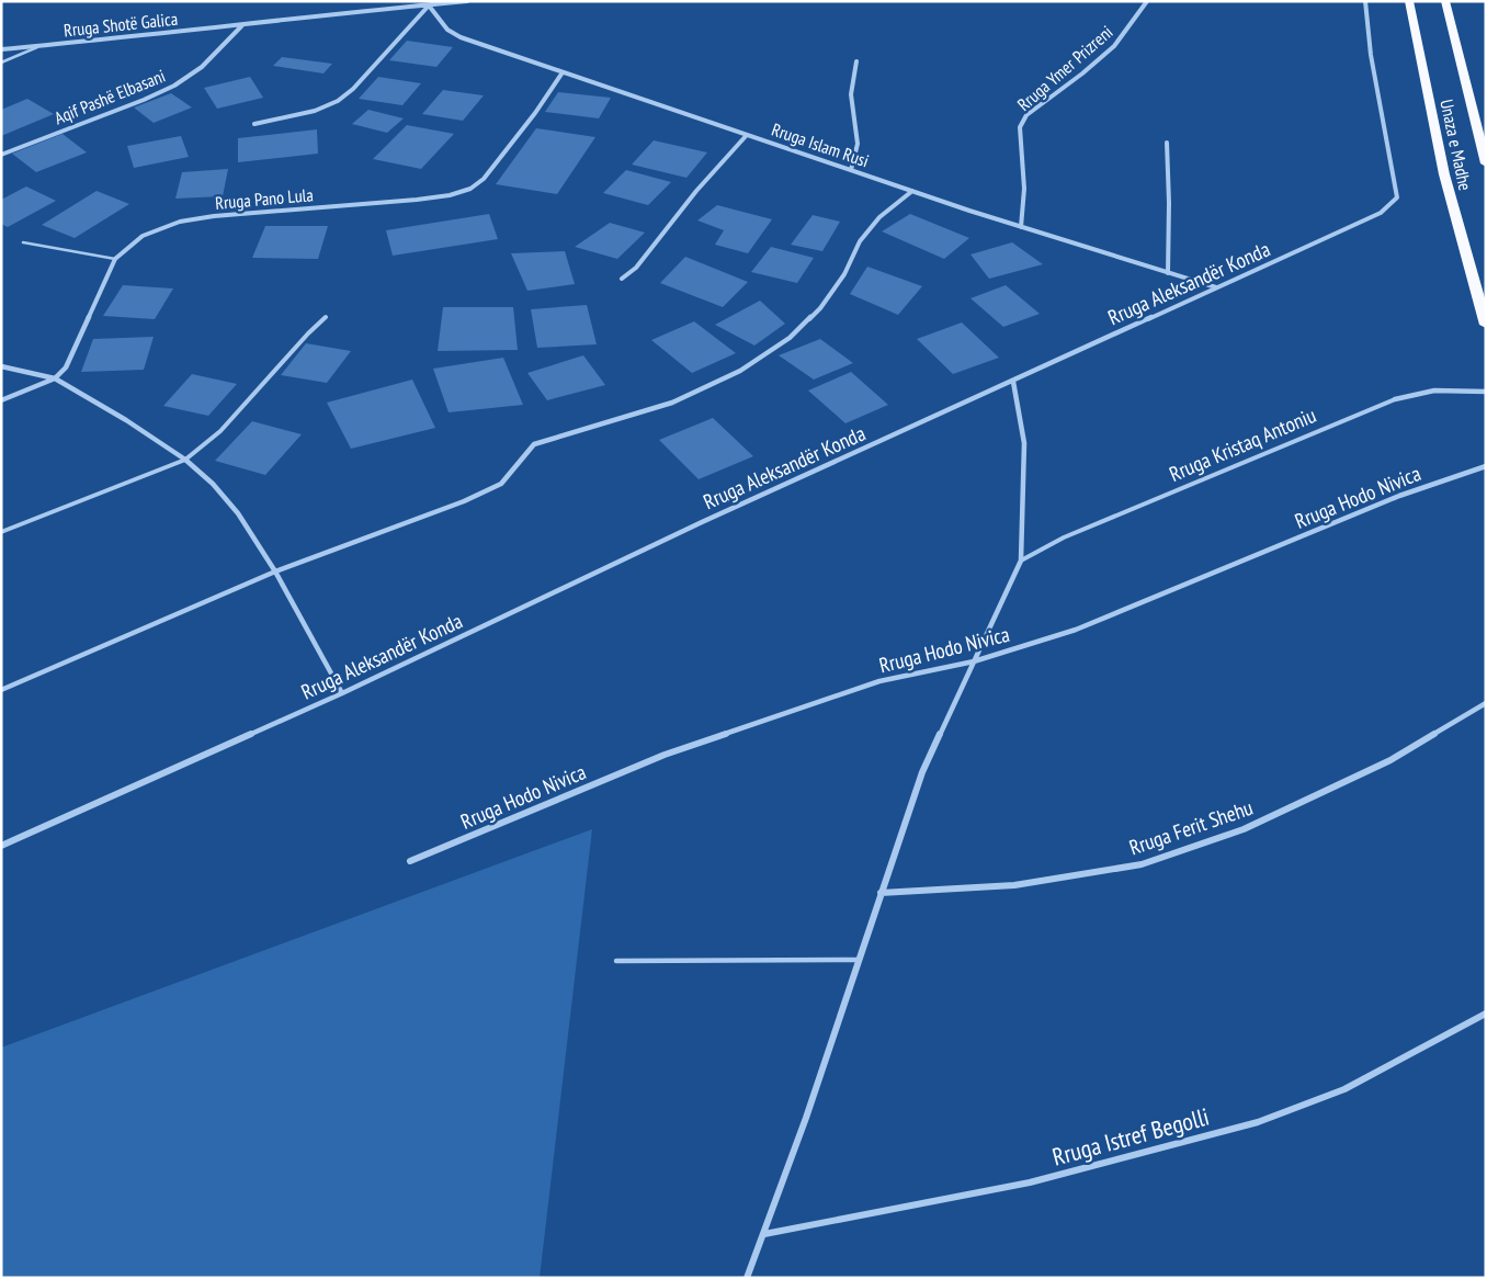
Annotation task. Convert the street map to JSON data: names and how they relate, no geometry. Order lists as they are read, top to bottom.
{
  "streets": {
    "highway": ["Unaza e Madhe"],
    "street": [
      "Rruga Shotë Galica",
      "Rruga Ymer Prizreni",
      "Aqif Pashë Elbasani",
      "Rruga Islam Rusi",
      "Rruga Pano Lula",
      "Rruga Aleksandër Konda",
      "Rruga Kristaq Antoniu",
      "Rruga Hodo Nivica",
      "Rruga Ferit Shehu",
      "Rruga Istref Begolli"
    ]
  },
  "crossings": [
    ["Rruga Shotë Galica", "Aqif Pashë Elbasani"],
    ["Rruga Shotë Galica", "Rruga Islam Rusi"],
    ["Rruga Ymer Prizreni", "Rruga Islam Rusi"],
    ["Rruga Islam Rusi", "Rruga Pano Lula"],
    ["Rruga Islam Rusi", "Rruga Aleksandër Konda"]
  ]
}
